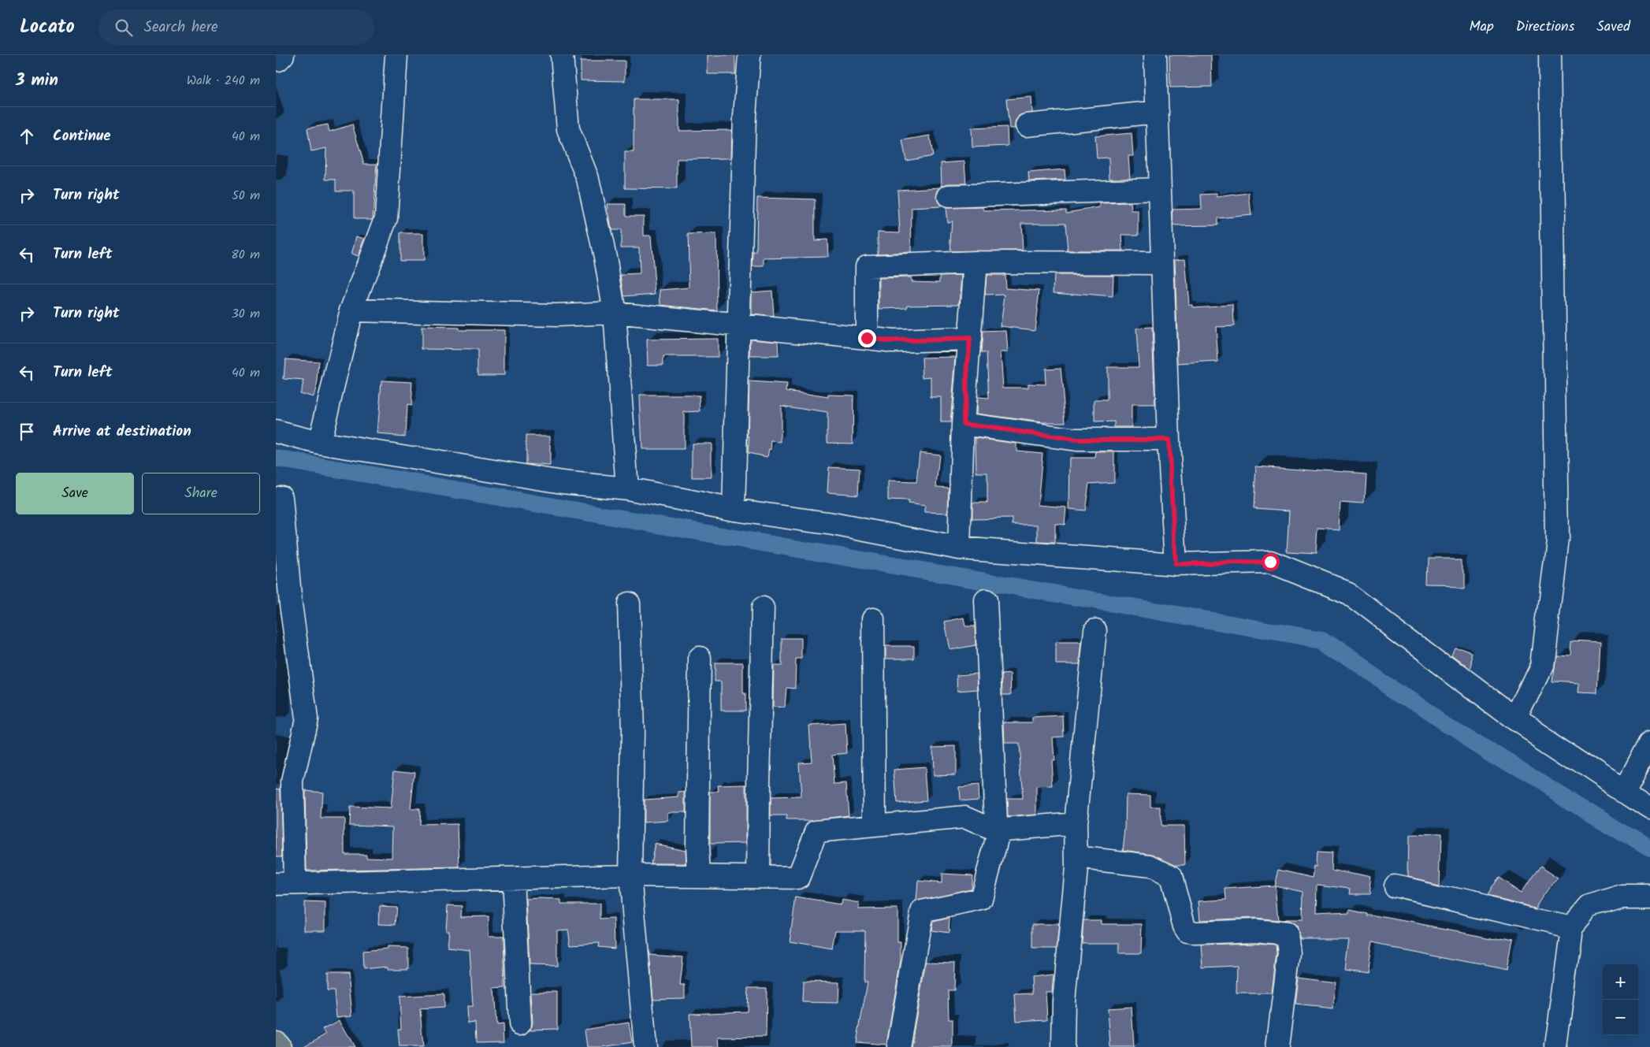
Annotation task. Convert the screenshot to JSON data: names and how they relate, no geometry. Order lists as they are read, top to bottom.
{
  "page": {
    "header": "Locato",
    "search": "Search here",
    "nav": ["Map", "Directions", "Saved"],
    "heading": ["3 min", "Walk · 240 m"],
    "list": [
      ["Continue", "40 m"],
      ["Turn right", "50 m"],
      ["Turn left", "80 m"],
      ["Turn right", "30 m"],
      ["Turn left", "40 m"],
      "Arrive at destination"
    ],
    "buttons": ["Save", "Share"],
    "map_buttons": ["+", "−"]
  }
}
